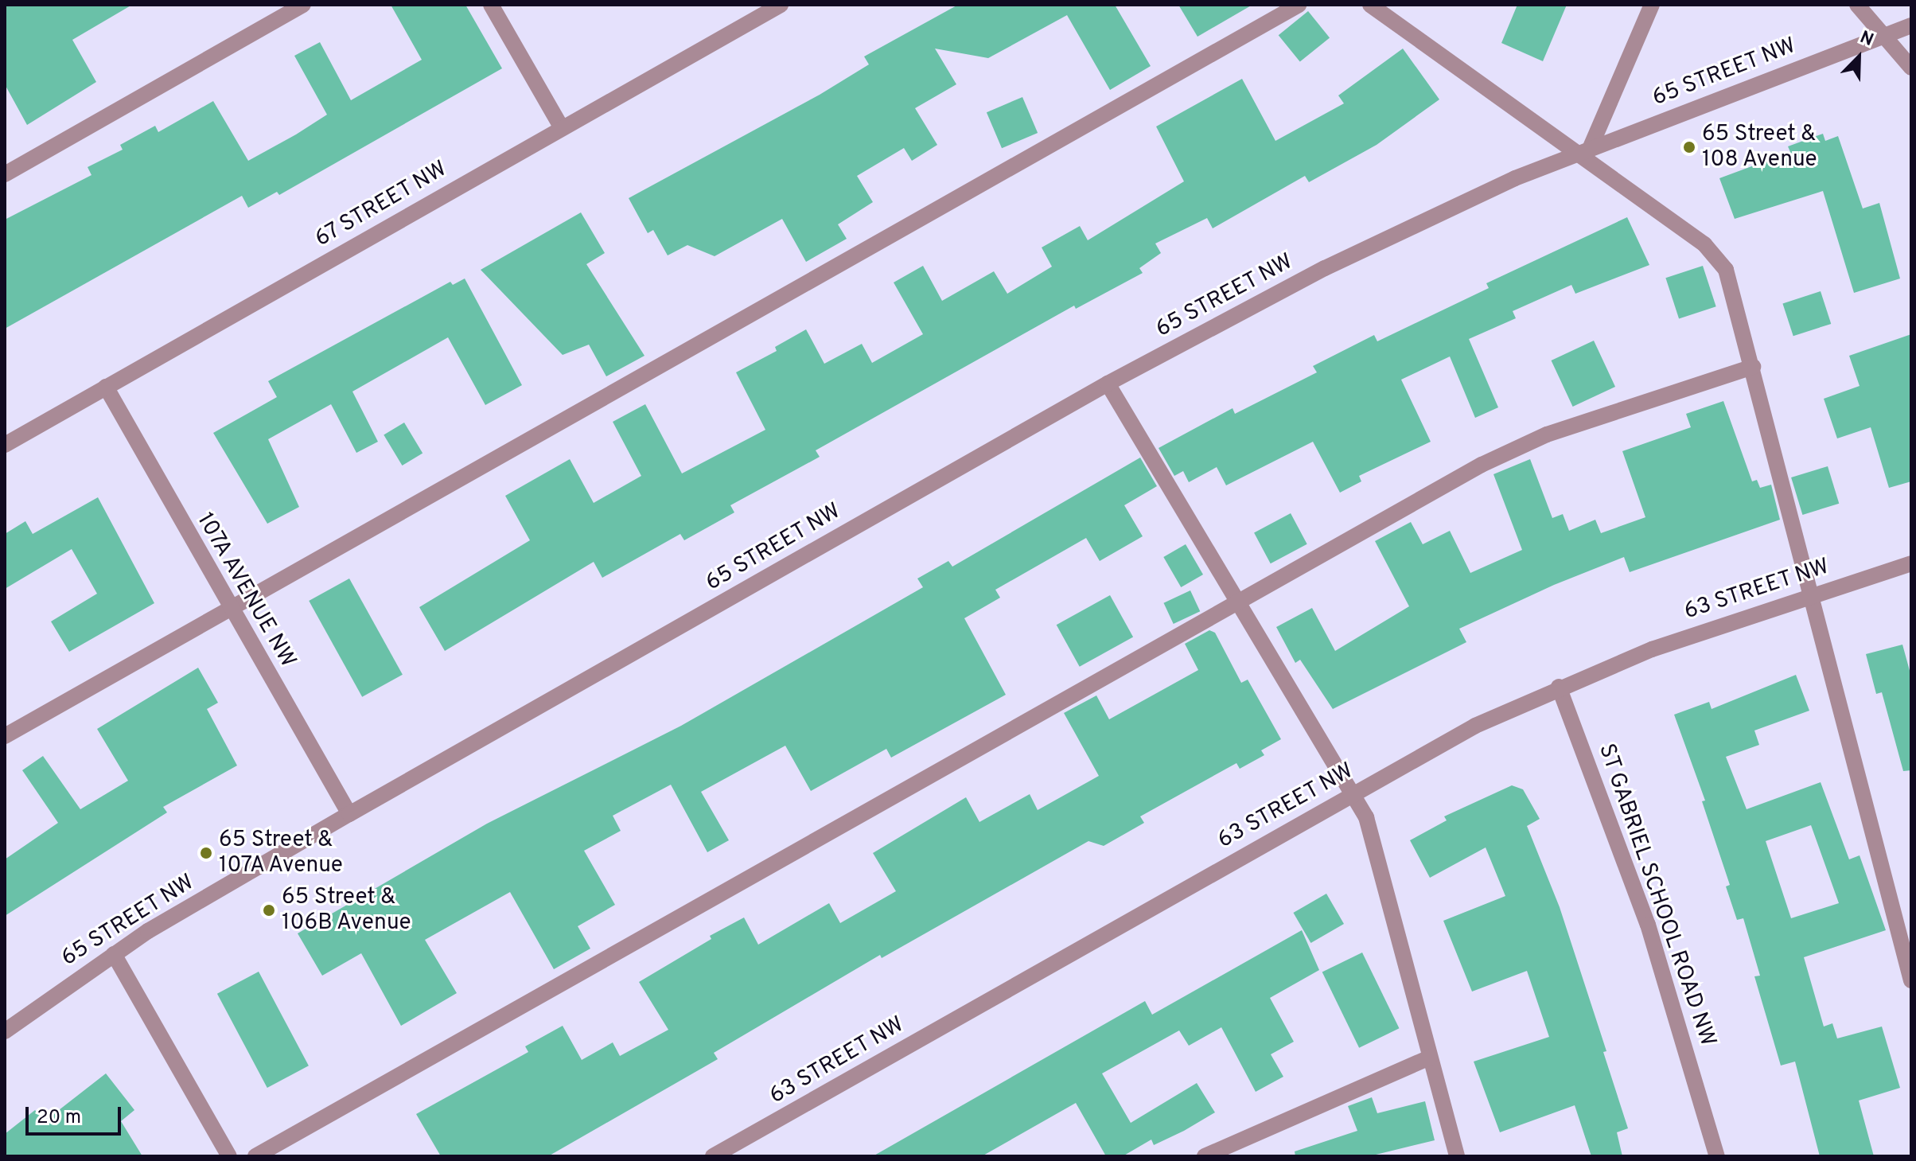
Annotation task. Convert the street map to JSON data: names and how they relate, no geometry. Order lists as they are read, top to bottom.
{
  "streets": {
    "street": [
      "65 STREET NW",
      "67 STREET NW",
      "63 STREET NW",
      "107A AVENUE NW",
      "ST GABRIEL SCHOOL ROAD NW"
    ]
  },
  "crossings": [
    ["65 STREET NW", "107A AVENUE NW"],
    ["67 STREET NW", "107A AVENUE NW"],
    ["63 STREET NW", "ST GABRIEL SCHOOL ROAD NW"]
  ],
  "places": ["65 Street & 108 Avenue", "65 Street & 107A Avenue", "65 Street & 106B Avenue"],
  "scale_bar": "20 m",
  "north": "top right"
}
